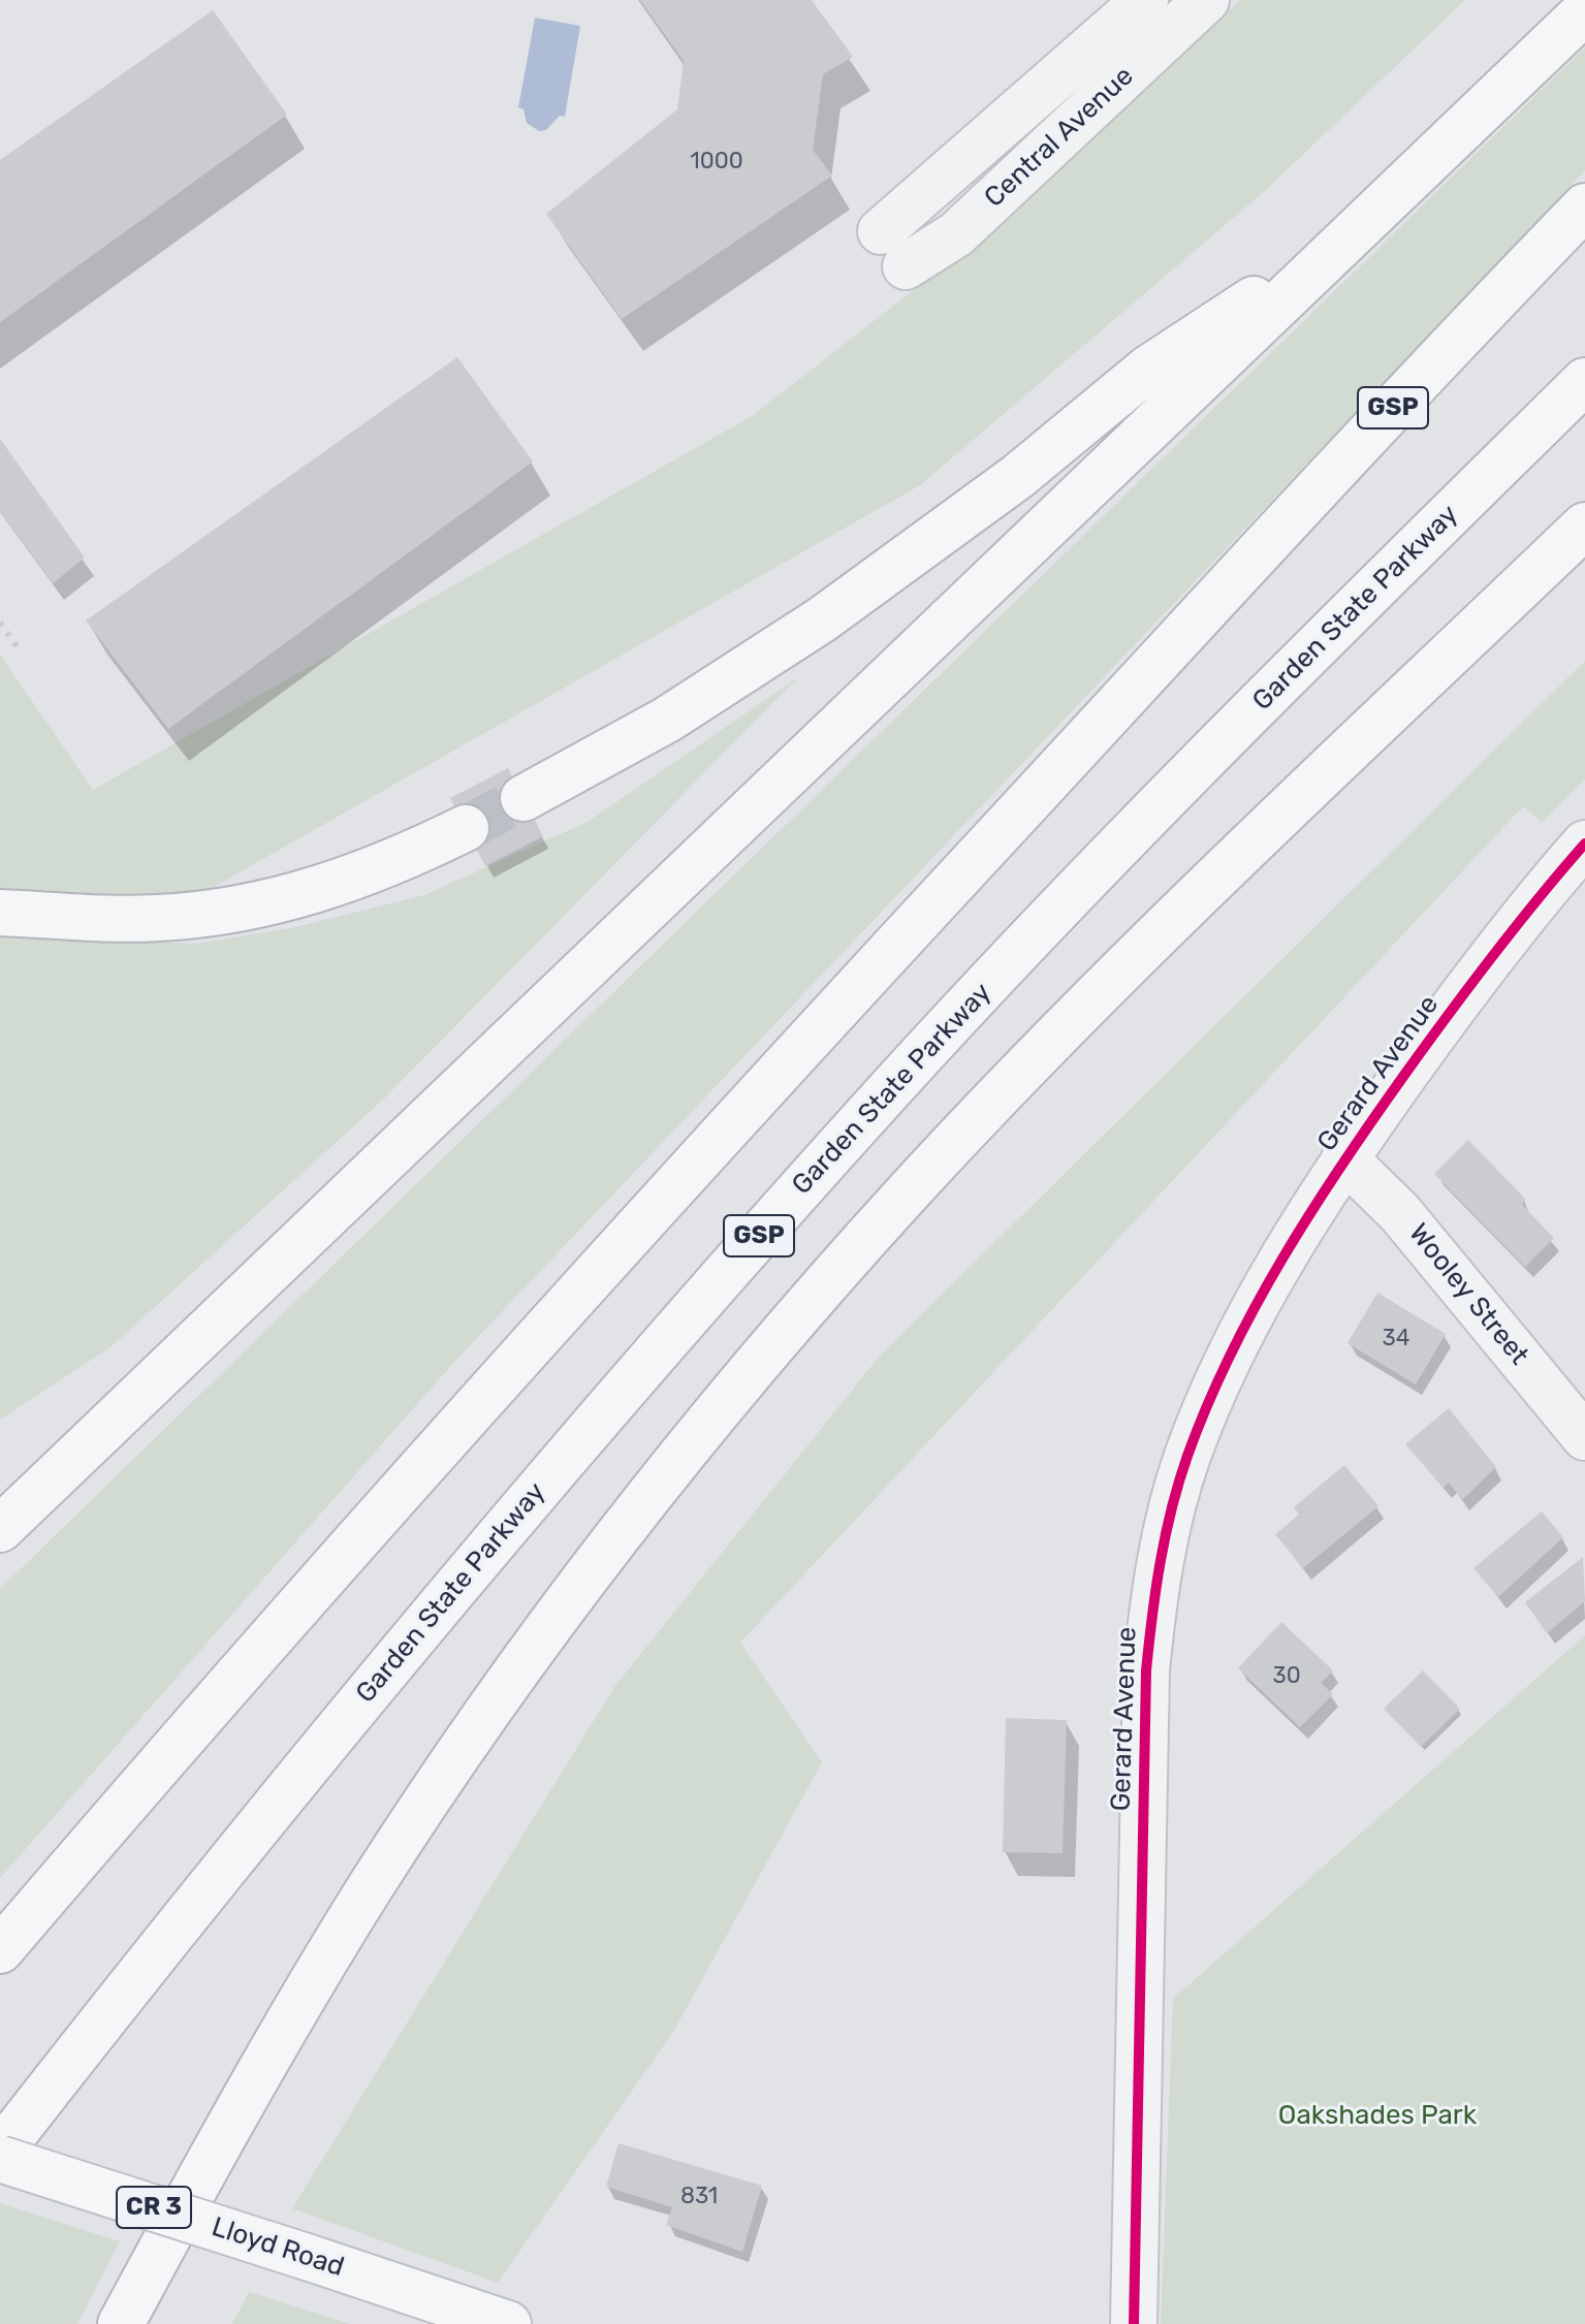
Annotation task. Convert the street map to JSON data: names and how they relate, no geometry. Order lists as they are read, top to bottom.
{
  "streets": {
    "main road": [
      "GSP",
      "Garden State Parkway",
      "CR 3",
      "Lloyd Road"
    ],
    "street": ["Central Avenue", "Gerard Avenue", "Wooley Street"]
  },
  "crossings": [
    ["Gerard Avenue", "Wooley Street"]
  ],
  "parks": ["Oakshades Park"],
  "house_numbers": [
    "1000",
    "34",
    "30",
    "831"
  ]
}
